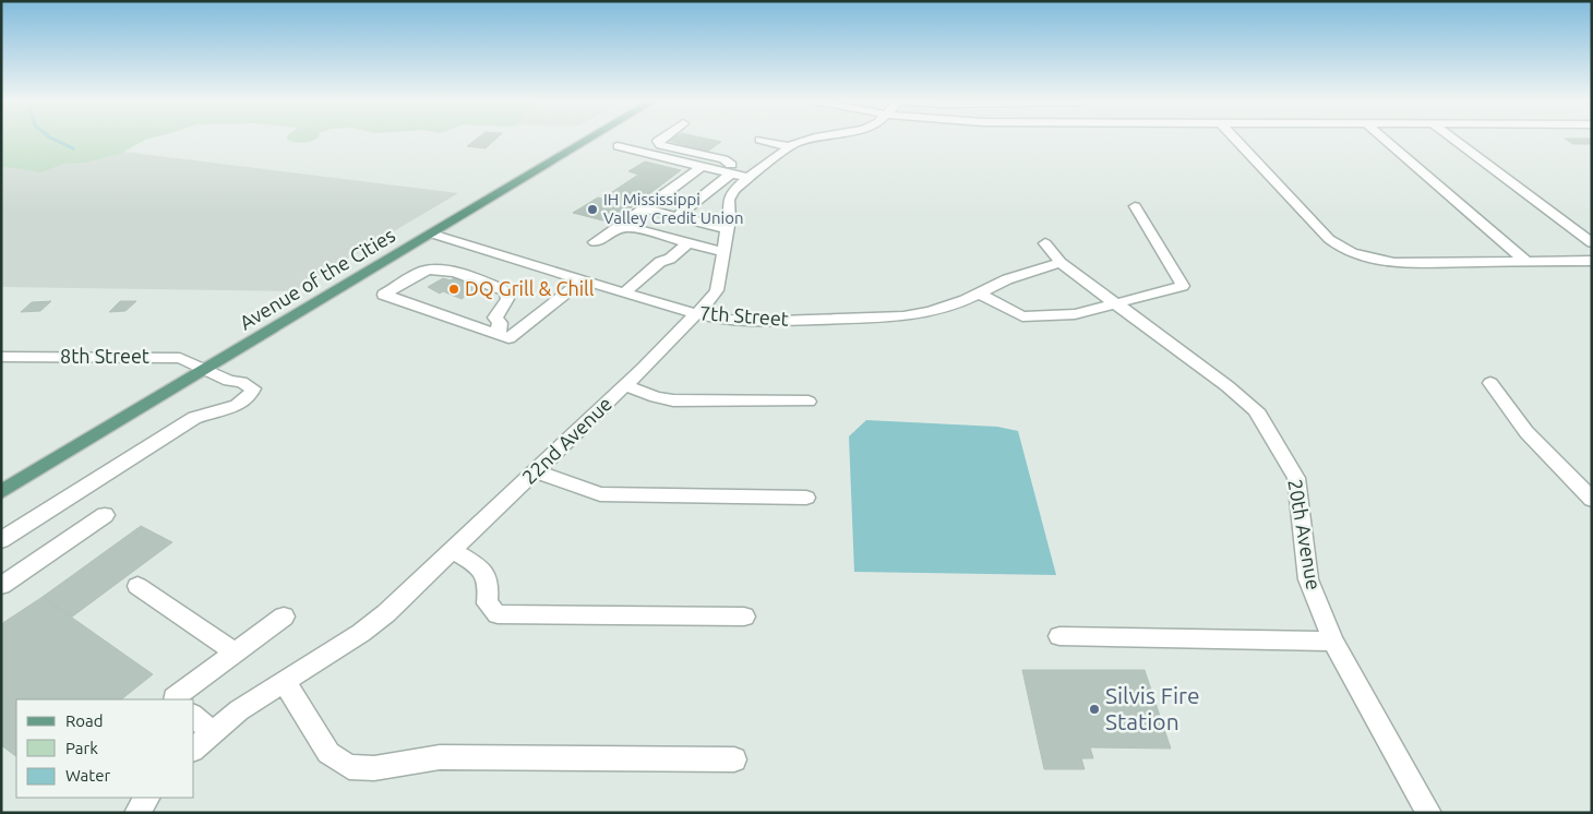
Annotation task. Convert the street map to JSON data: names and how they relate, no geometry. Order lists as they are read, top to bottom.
{
  "streets": {
    "main road": ["Avenue of the Cities"],
    "street": [
      "7th Street",
      "8th Street",
      "22nd Avenue",
      "20th Avenue"
    ]
  },
  "crossings": [
    ["Avenue of the Cities", "7th Street"],
    ["Avenue of the Cities", "8th Street"],
    ["7th Street", "22nd Avenue"],
    ["7th Street", "20th Avenue"]
  ],
  "places": ["IH Mississippi Valley Credit Union", "DQ Grill & Chill", "Silvis Fire Station"],
  "legend": ["Road", "Park", "Water"]
}
